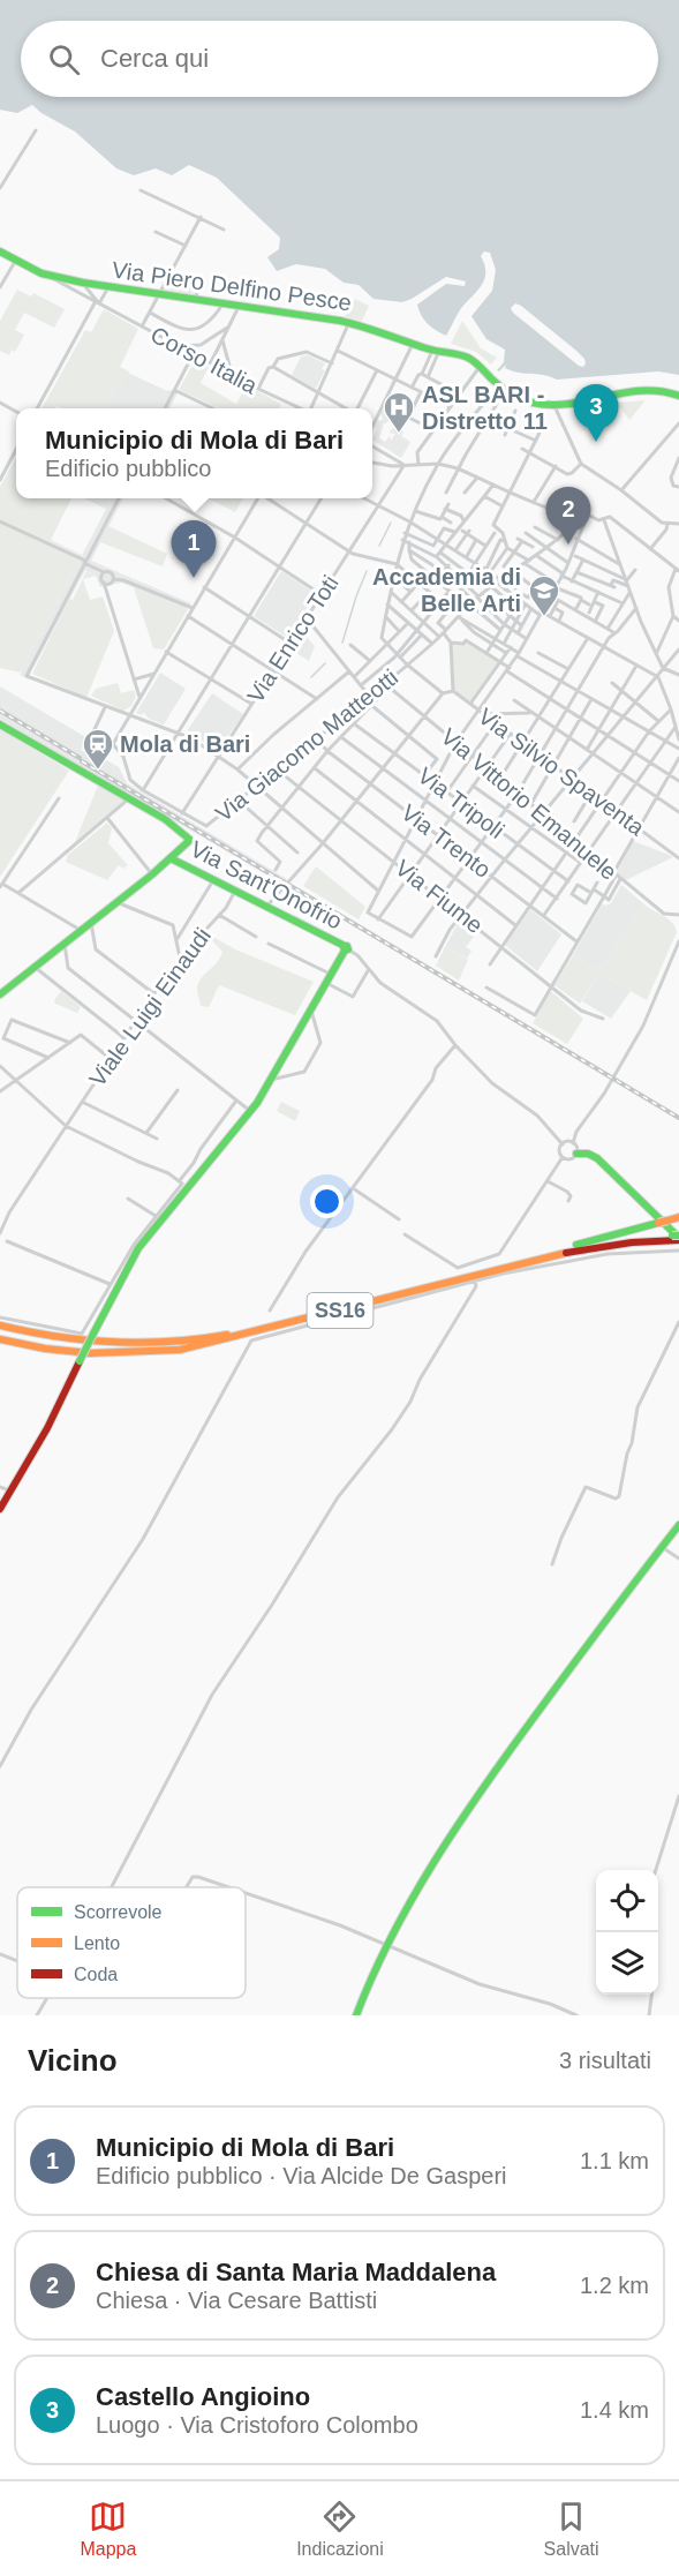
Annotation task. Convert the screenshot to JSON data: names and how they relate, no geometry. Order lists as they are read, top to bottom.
{
  "streets": {
    "main road": ["Via Piero Delfino Pesce", "Via Sant'Onofrio", "SS16"],
    "street": [
      "Corso Italia",
      "Via Enrico Toti",
      "Via Giacomo Matteotti",
      "Via Silvio Spaventa",
      "Via Tripoli",
      "Via Vittorio Emanuele",
      "Via Trento",
      "Via Fiume",
      "Viale Luigi Einaudi"
    ]
  },
  "crossings": [
    ["Via Piero Delfino Pesce", "Corso Italia"],
    ["Via Enrico Toti", "Via Giacomo Matteotti"],
    ["Via Giacomo Matteotti", "Via Vittorio Emanuele"],
    ["Via Giacomo Matteotti", "Via Trento"],
    ["Via Giacomo Matteotti", "Via Fiume"],
    ["Via Sant'Onofrio", "Viale Luigi Einaudi"]
  ],
  "places": {
    "hospital": ["ASL BARI - Distretto 11"],
    "school or university": ["Accademia di Belle Arti"],
    "station": ["Mola di Bari"]
  },
  "legend": ["Scorrevole", "Lento", "Coda"],
  "page": {
    "search": "Cerca qui",
    "pins": ["3", "2", "1"],
    "popup": ["Municipio di Mola di Bari", "Edificio pubblico"],
    "heading": ["Vicino", "3 risultati"],
    "list": [
      {
        "mark": "1",
        "name": "Municipio di Mola di Bari",
        "note": "Edificio pubblico · Via Alcide De Gasperi",
        "value": "1.1 km"
      },
      {
        "mark": "2",
        "name": "Chiesa di Santa Maria Maddalena",
        "note": "Chiesa · Via Cesare Battisti",
        "value": "1.2 km"
      },
      {
        "mark": "3",
        "name": "Castello Angioino",
        "note": "Luogo · Via Cristoforo Colombo",
        "value": "1.4 km"
      }
    ],
    "nav": ["Mappa", "Indicazioni", "Salvati"]
  }
}
